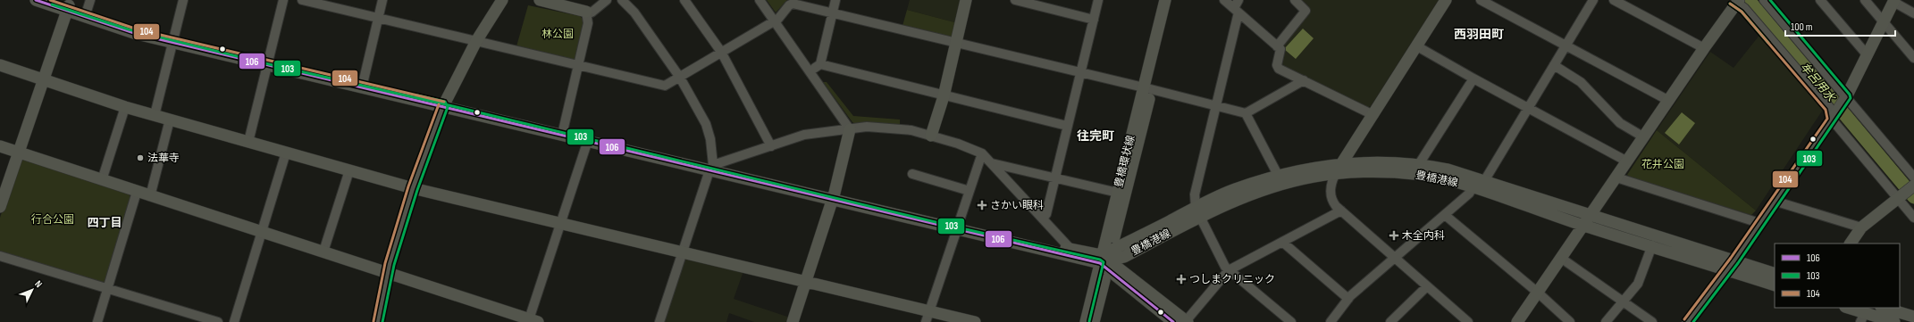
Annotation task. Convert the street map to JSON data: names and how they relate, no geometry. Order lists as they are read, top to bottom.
{
  "streets": {
    "street": ["豊橋環状線", "豊橋港線"]
  },
  "crossings": [
    ["豊橋環状線", "豊橋港線"]
  ],
  "districts": ["西羽田町", "往完町", "四丁目"],
  "water": ["牟呂用水"],
  "parks": ["林公園", "花井公園", "行合公園"],
  "places": {
    "other": ["法華寺"],
    "health": ["さかい眼科", "木全内科", "つしまクリニック"]
  },
  "lines": ["transit line 106", "transit line 103", "transit line 104"],
  "legend": ["106", "103", "104"],
  "scale_bar": "100 m",
  "north": "top right"
}
